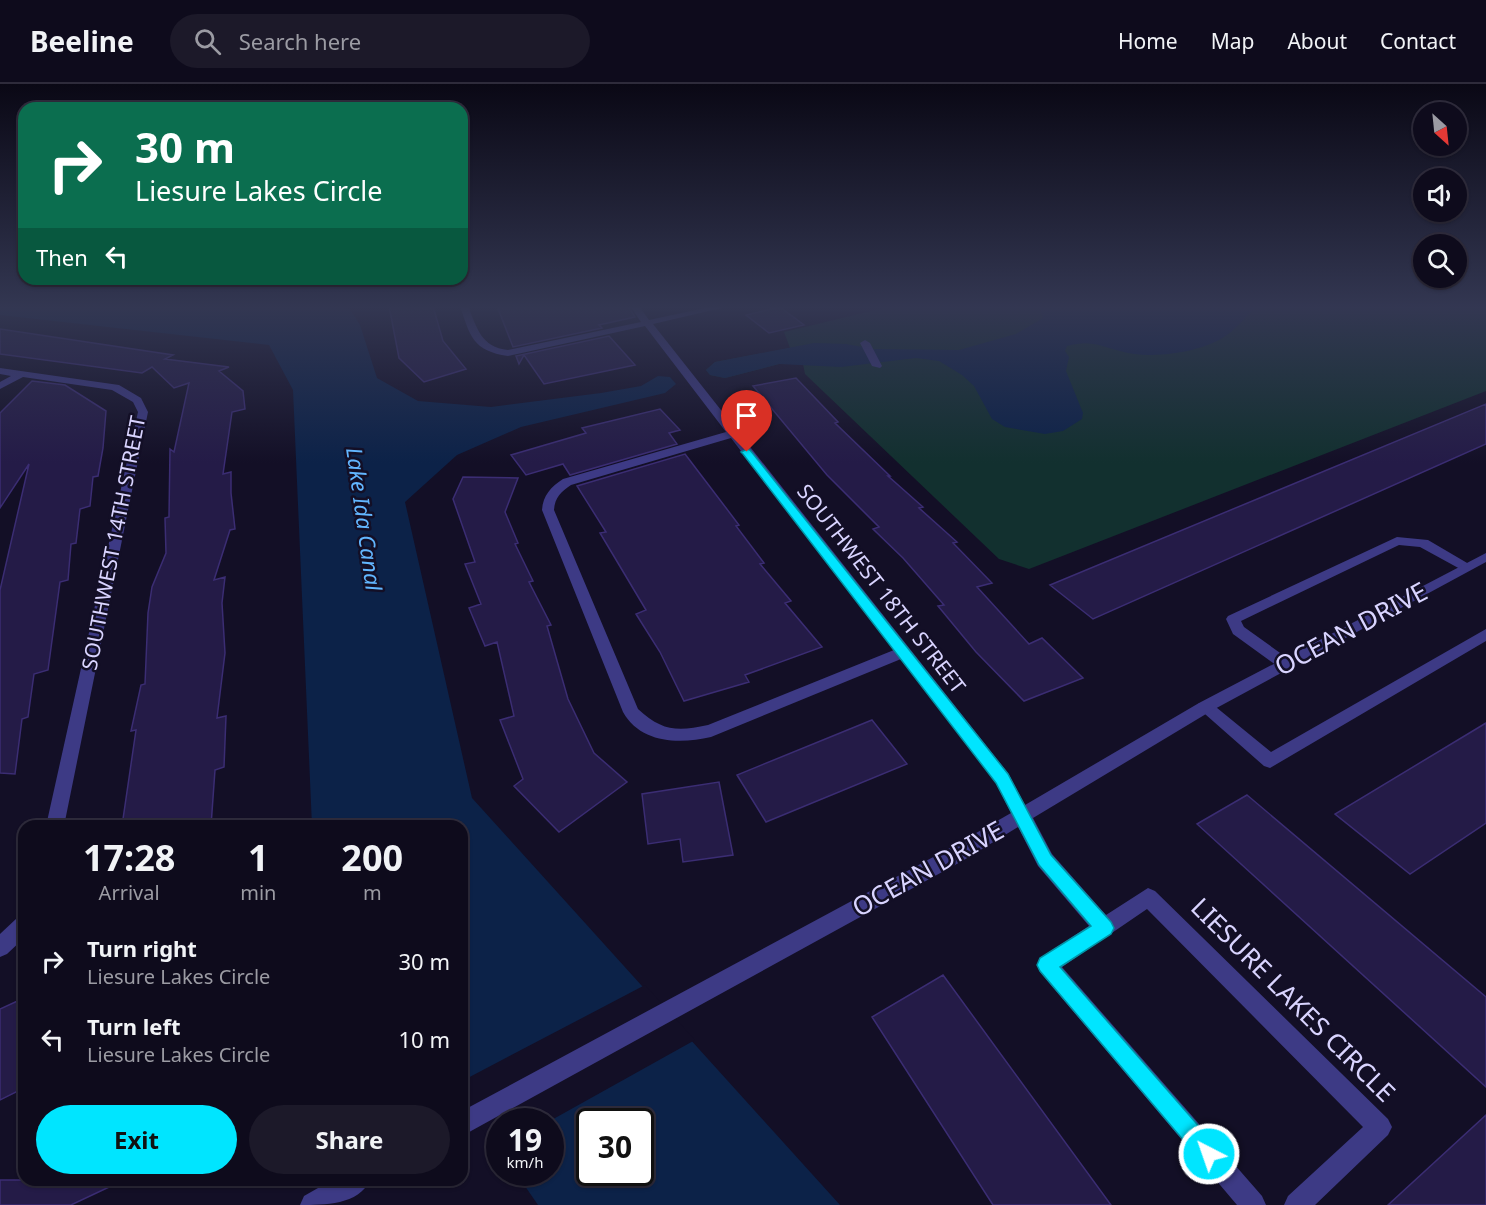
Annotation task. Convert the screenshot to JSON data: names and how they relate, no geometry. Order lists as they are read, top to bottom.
{
  "streets": {
    "street": [
      "SOUTHWEST 14TH STREET",
      "SOUTHWEST 18TH STREET",
      "OCEAN DRIVE",
      "LIESURE LAKES CIRCLE"
    ]
  },
  "crossings": [
    ["SOUTHWEST 18TH STREET", "OCEAN DRIVE"]
  ],
  "water": ["Lake Ida Canal"],
  "north": "bottom right",
  "page": {
    "header": "Beeline",
    "search": "Search here",
    "nav": [
      "Home",
      "Map",
      "About",
      "Contact"
    ],
    "turn": ["30 m", "Liesure Lakes Circle"],
    "then": "Then",
    "eta": [
      "17:28",
      "Arrival",
      "1",
      "min",
      "200",
      "m"
    ],
    "list": [
      {
        "name": "Turn right",
        "note": "Liesure Lakes Circle",
        "value": "30 m"
      },
      {
        "name": "Turn left",
        "note": "Liesure Lakes Circle",
        "value": "10 m"
      }
    ],
    "buttons": ["Exit", "Share"],
    "speed": "19 km/h",
    "limit": "30"
  }
}
